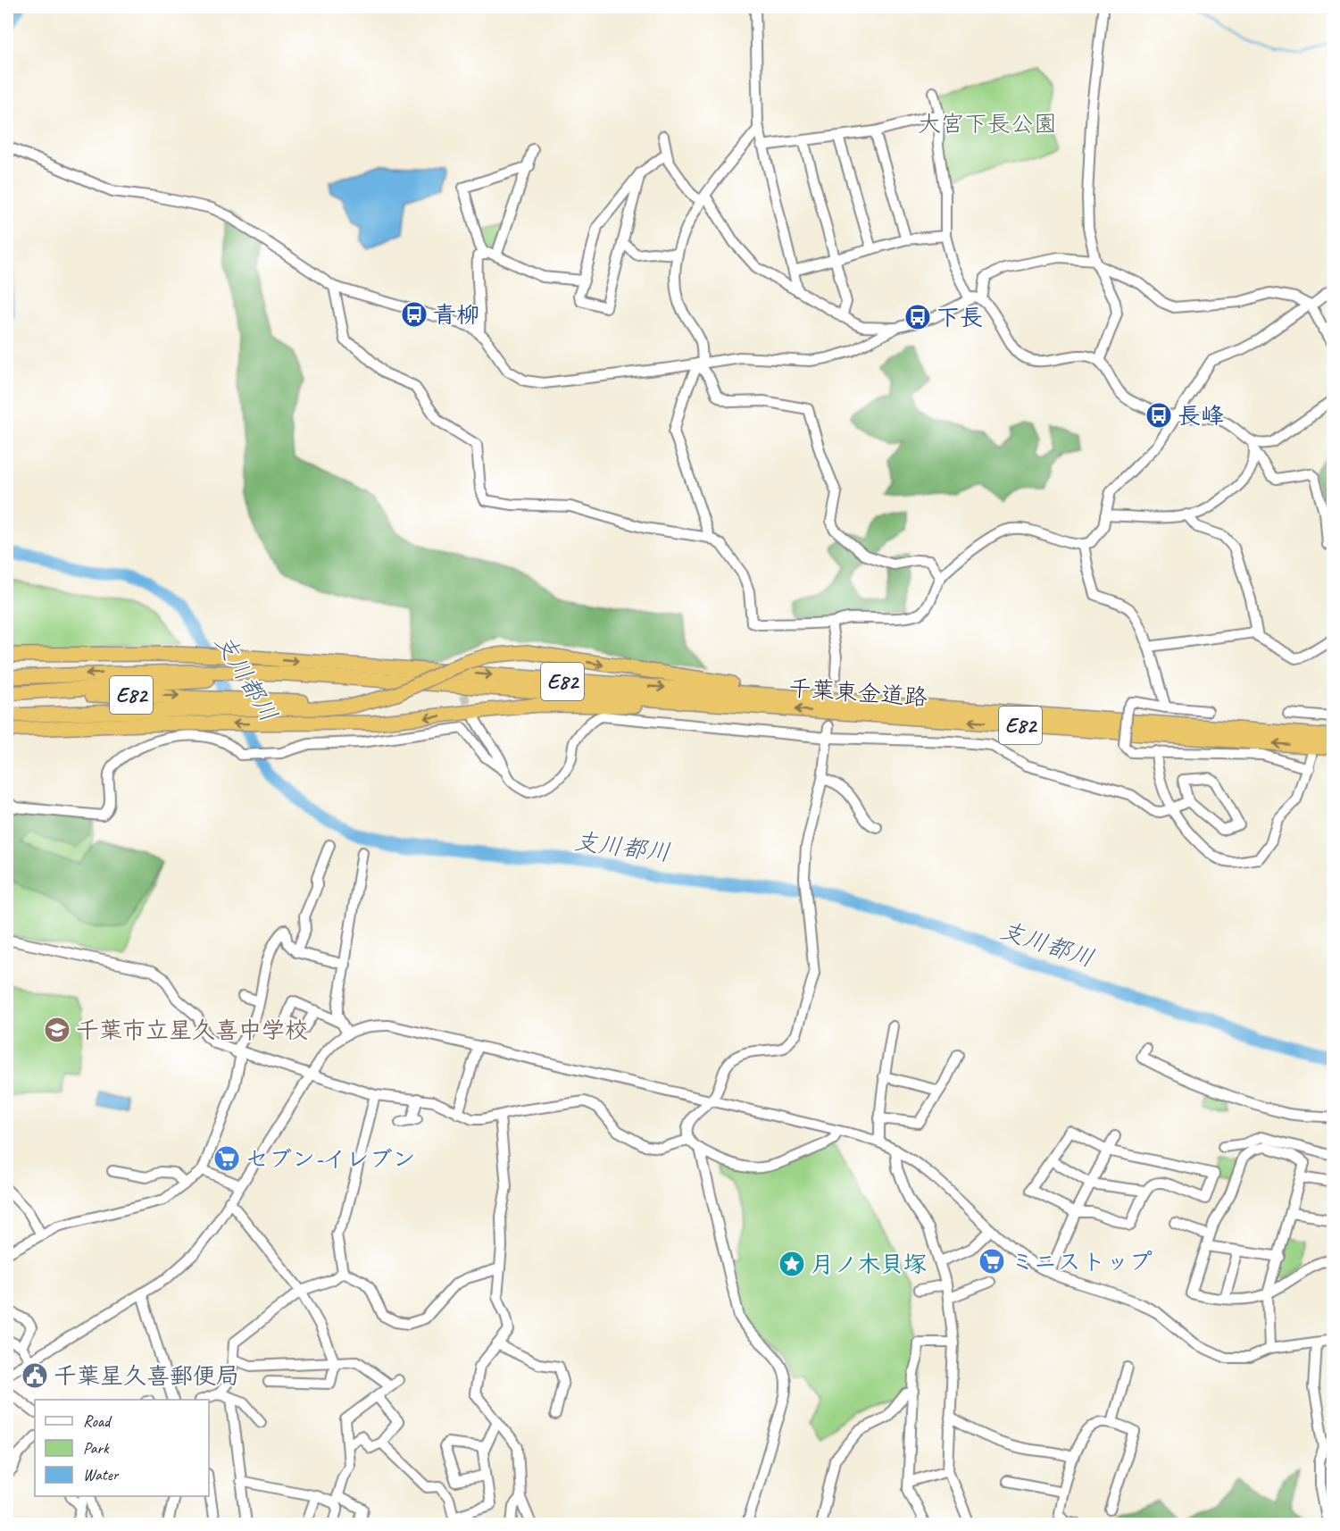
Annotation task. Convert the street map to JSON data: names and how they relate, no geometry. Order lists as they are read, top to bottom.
{
  "streets": {
    "highway": ["E82", "千葉東金道路"]
  },
  "crossings": [
    ["E82", "千葉東金道路"]
  ],
  "water": ["支川都川"],
  "parks": ["大宮下長公園"],
  "places": {
    "bus stop": ["青柳", "下長", "長峰"],
    "school or university": ["千葉市立星久喜中学校"],
    "supermarket": ["セブン-イレブン", "ミニストップ"],
    "place": ["月ノ木貝塚"],
    "public building": ["千葉星久喜郵便局"]
  },
  "legend": ["Road", "Park", "Water"]
}
